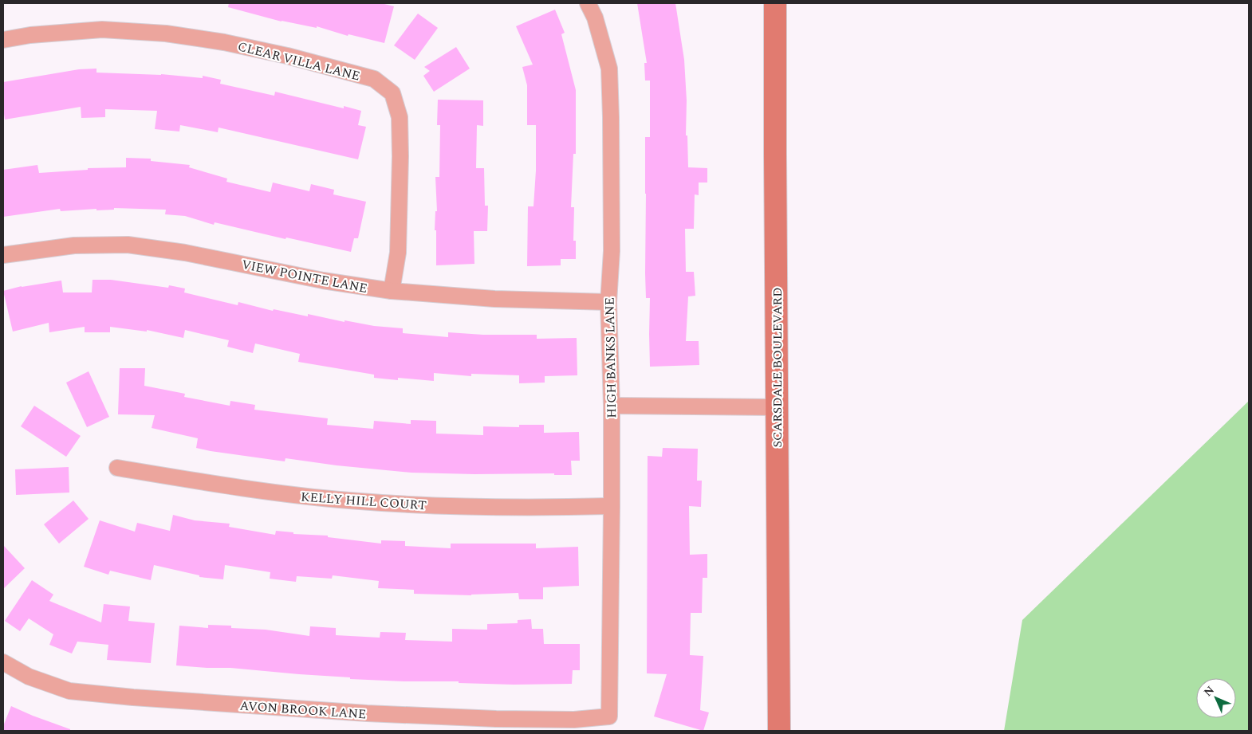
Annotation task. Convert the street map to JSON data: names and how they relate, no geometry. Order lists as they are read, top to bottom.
{
  "streets": {
    "main road": ["SCARSDALE BOULEVARD"],
    "street": [
      "CLEAR VILLA LANE",
      "VIEW POINTE LANE",
      "HIGH BANKS LANE",
      "KELLY HILL COURT",
      "AVON BROOK LANE"
    ]
  },
  "crossings": [
    ["CLEAR VILLA LANE", "VIEW POINTE LANE"],
    ["VIEW POINTE LANE", "HIGH BANKS LANE"],
    ["HIGH BANKS LANE", "KELLY HILL COURT"],
    ["HIGH BANKS LANE", "AVON BROOK LANE"]
  ],
  "north": "top left"
}
